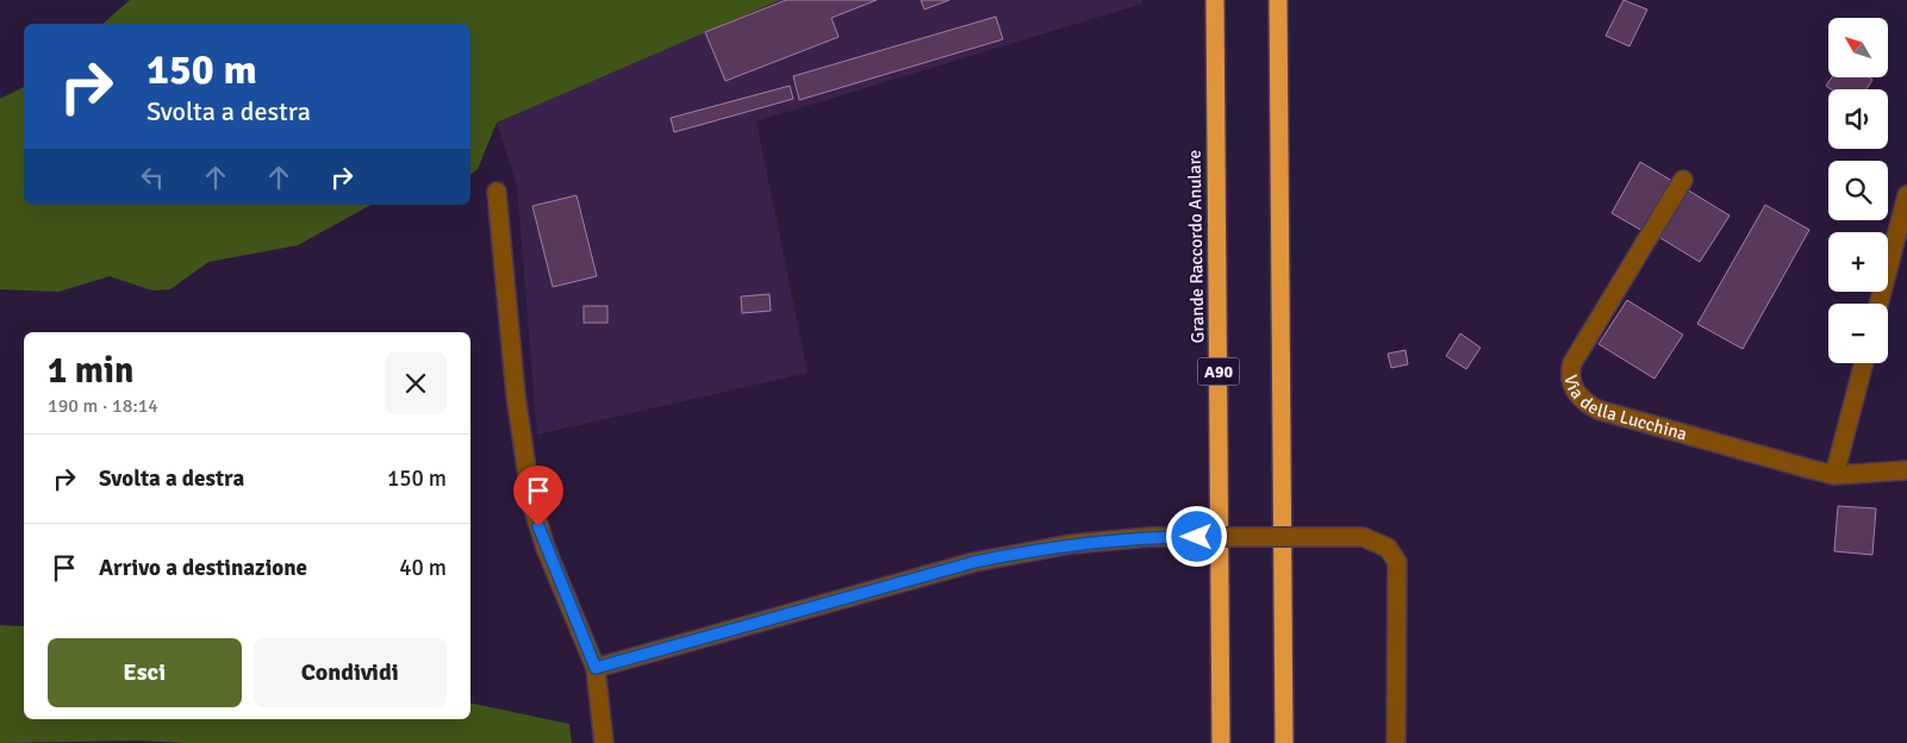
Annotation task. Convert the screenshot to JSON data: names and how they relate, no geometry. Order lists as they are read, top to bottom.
{
  "streets": {
    "highway": ["Grande Raccordo Anulare", "A90"],
    "street": ["Via della Lucchina"]
  },
  "north": "top left",
  "page": {
    "map_buttons": ["+", "−"],
    "turn": ["150 m", "Svolta a destra"],
    "heading": ["1 min", "190 m · 18:14"],
    "list": [
      {
        "name": "Svolta a destra",
        "value": "150 m"
      },
      {
        "name": "Arrivo a destinazione",
        "value": "40 m"
      }
    ],
    "buttons": ["Esci", "Condividi"]
  }
}
